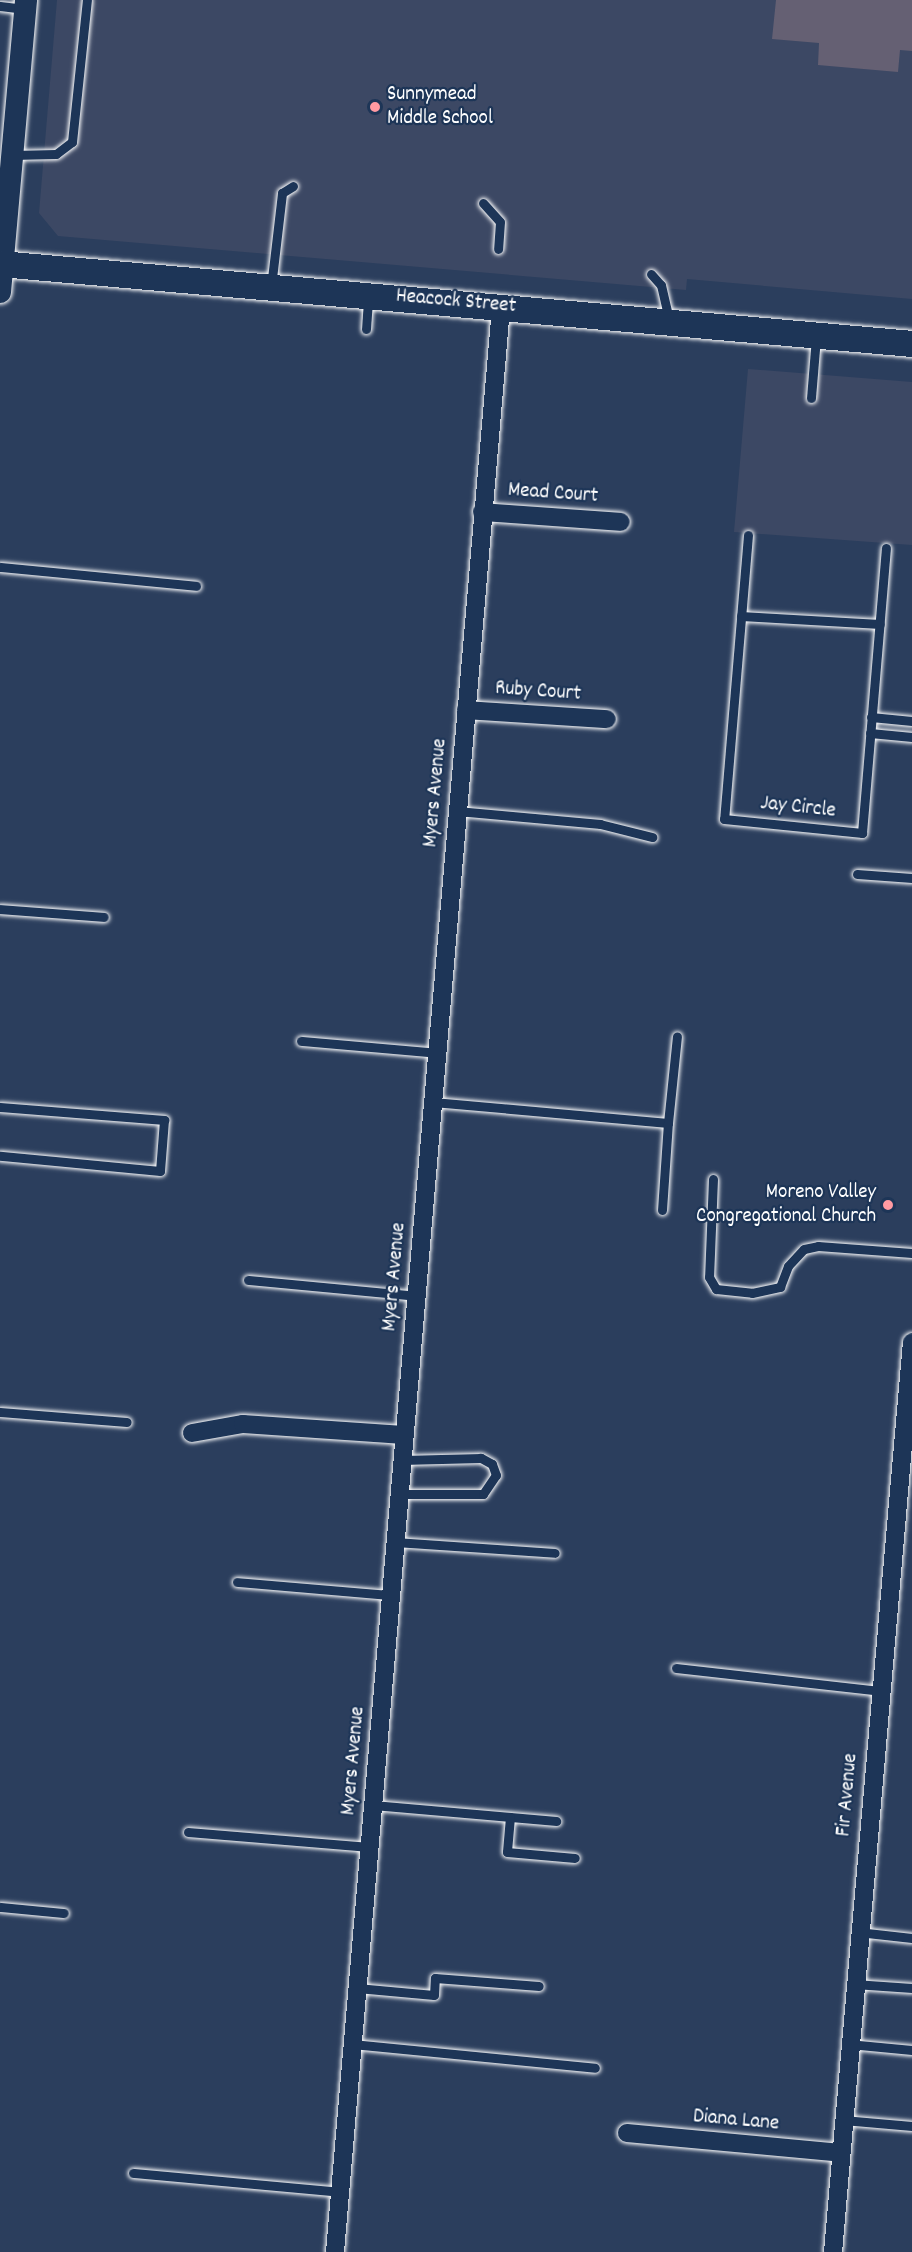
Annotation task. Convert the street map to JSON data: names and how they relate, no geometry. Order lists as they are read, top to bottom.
{
  "streets": {
    "main road": ["Heacock Street"],
    "street": [
      "Mead Court",
      "Ruby Court",
      "Myers Avenue",
      "Fir Avenue",
      "Diana Lane"
    ],
    "lane": ["Jay Circle"]
  },
  "crossings": [
    ["Heacock Street", "Myers Avenue"],
    ["Mead Court", "Myers Avenue"],
    ["Ruby Court", "Myers Avenue"],
    ["Fir Avenue", "Diana Lane"]
  ],
  "places": ["Sunnymead Middle School", "Moreno Valley Congregational Church"]
}
